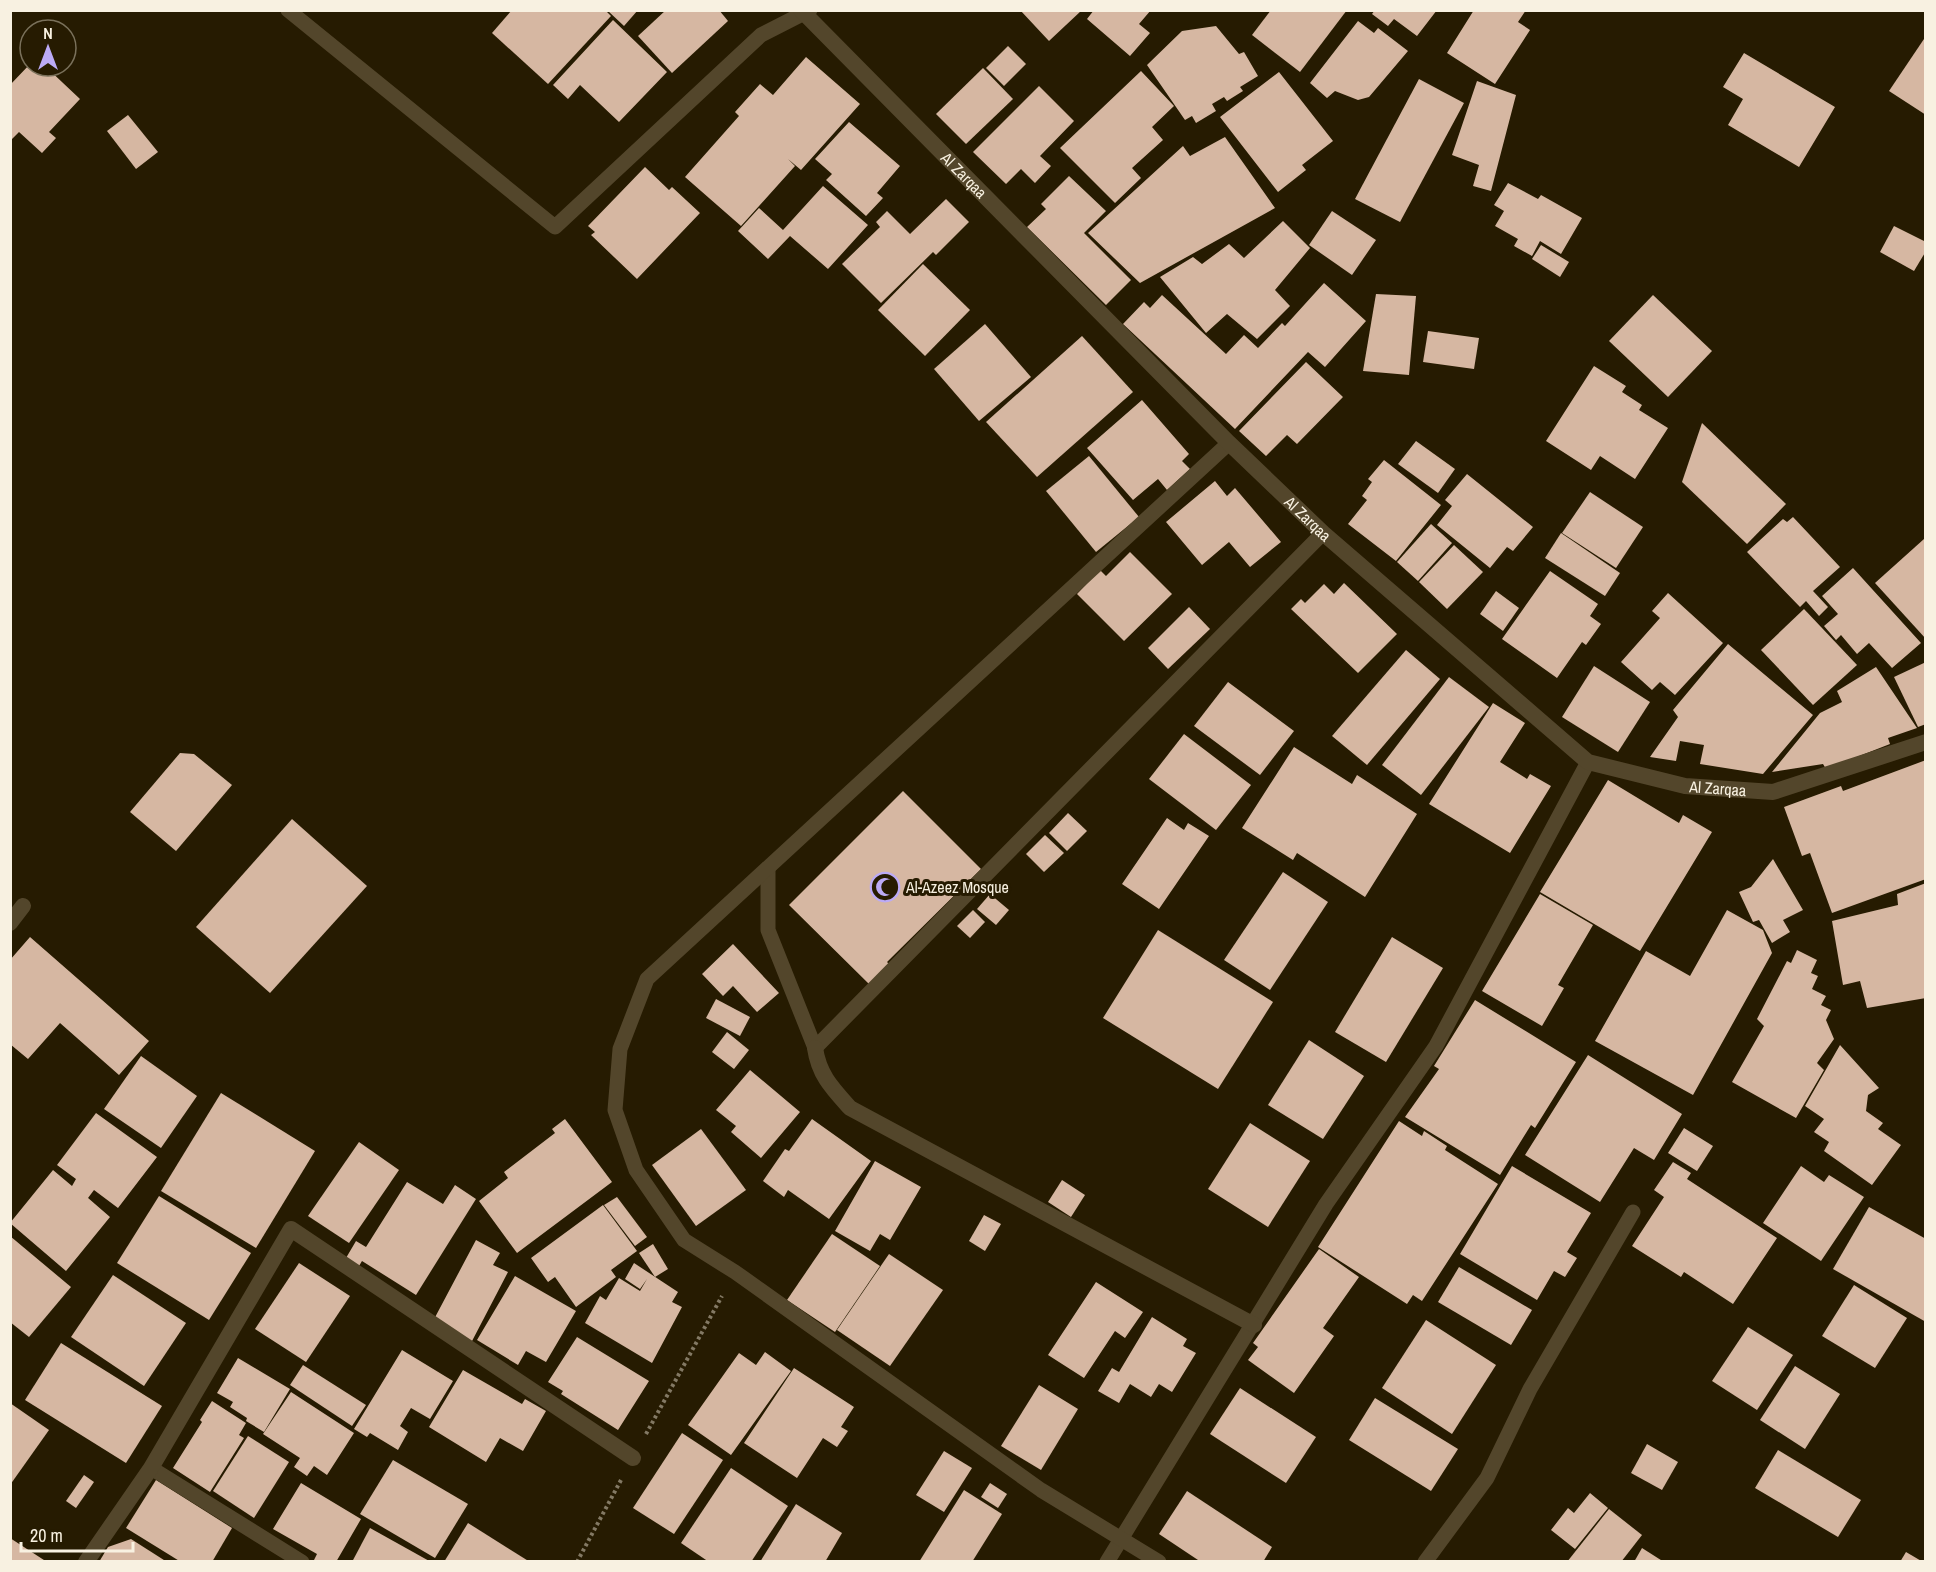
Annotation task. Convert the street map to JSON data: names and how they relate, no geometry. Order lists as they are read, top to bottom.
{
  "streets": {
    "street": ["Al Zarqaa"]
  },
  "places": {
    "mosque": ["Al-Azeez Mosque"]
  },
  "scale_bar": "20 m",
  "north": "top"
}
